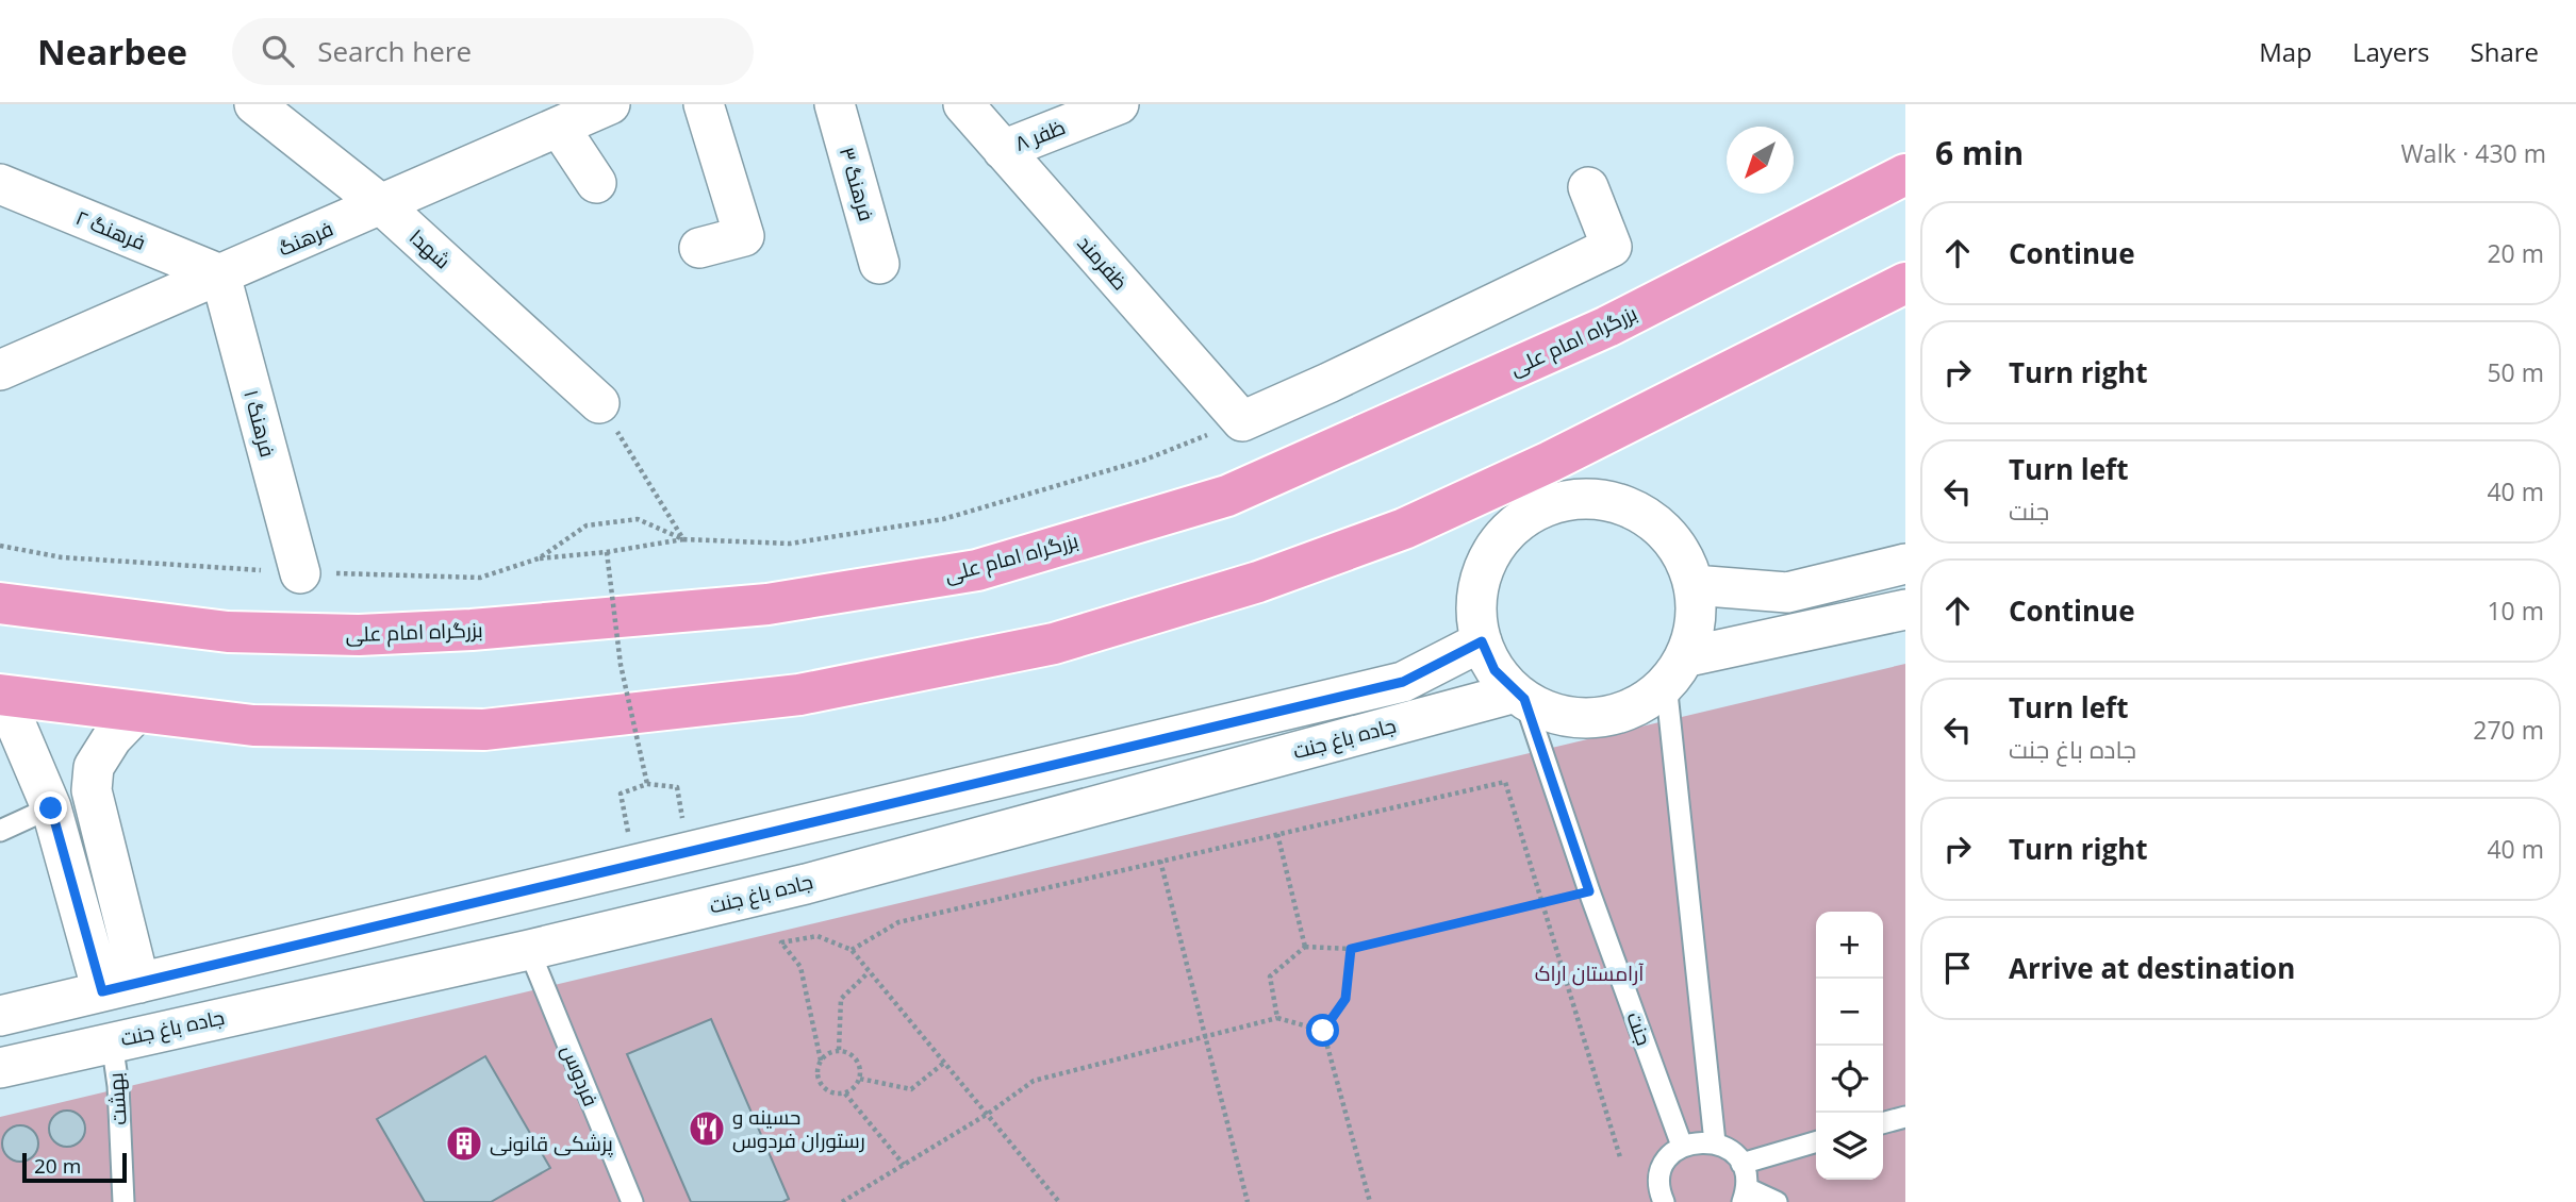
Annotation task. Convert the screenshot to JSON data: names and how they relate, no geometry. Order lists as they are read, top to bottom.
{
  "streets": {
    "highway": ["بزرگراه امام علی"],
    "street": [
      "ظفر ۸",
      "فرهنگ ۳",
      "فرهنگ ۲",
      "فرهنگ",
      "شهدا",
      "ظفرمند",
      "فرهنگ ۱",
      "جاده باغ جنت"
    ],
    "lane": ["جنت", "فردوس", "بهشت"]
  },
  "crossings": [
    ["ظفر ۸", "ظفرمند"],
    ["فرهنگ ۲", "فرهنگ"],
    ["فرهنگ ۲", "فرهنگ ۱"],
    ["فرهنگ", "شهدا"],
    ["فرهنگ", "فرهنگ ۱"],
    ["جاده باغ جنت", "جنت"],
    ["جاده باغ جنت", "فردوس"],
    ["جاده باغ جنت", "بهشت"]
  ],
  "parks": ["آرامستان اراک"],
  "places": {
    "restaurant": ["حسینه و رستوران فردوس"],
    "building": ["پزشکی قانونی"]
  },
  "scale_bar": "20 m",
  "north": "bottom left",
  "page": {
    "header": "Nearbee",
    "search": "Search here",
    "nav": ["Map", "Layers", "Share"],
    "heading": ["6 min", "Walk · 430 m"],
    "list": [
      ["Continue", "20 m"],
      ["Turn right", "50 m"],
      ["Turn left", "جنت", "40 m"],
      ["Continue", "10 m"],
      ["Turn left", "جاده باغ جنت", "270 m"],
      ["Turn right", "40 m"],
      "Arrive at destination"
    ],
    "map_buttons": ["+", "−"],
    "scale": "20 m"
  }
}
